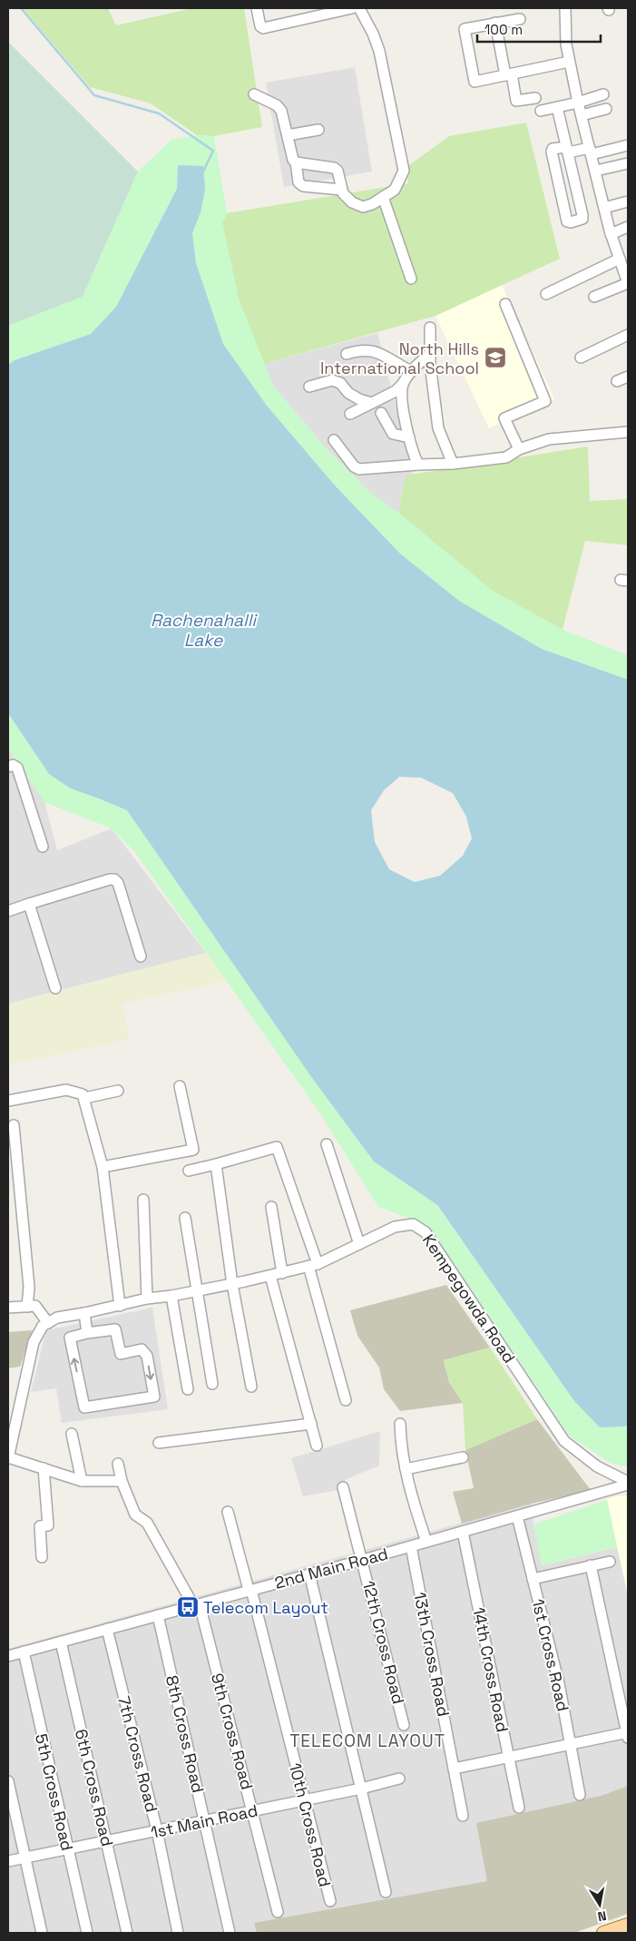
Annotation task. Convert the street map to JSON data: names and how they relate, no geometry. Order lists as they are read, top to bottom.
{
  "streets": {
    "street": [
      "Kempegowda Road",
      "2nd Main Road",
      "12th Cross Road",
      "13th Cross Road",
      "1st Cross Road",
      "14th Cross Road",
      "9th Cross Road",
      "8th Cross Road",
      "7th Cross Road",
      "6th Cross Road",
      "5th Cross Road",
      "1st Main Road",
      "10th Cross Road"
    ]
  },
  "crossings": [
    ["Kempegowda Road", "2nd Main Road"],
    ["2nd Main Road", "12th Cross Road"],
    ["2nd Main Road", "13th Cross Road"],
    ["2nd Main Road", "1st Cross Road"],
    ["2nd Main Road", "14th Cross Road"],
    ["2nd Main Road", "9th Cross Road"],
    ["2nd Main Road", "8th Cross Road"],
    ["2nd Main Road", "7th Cross Road"],
    ["2nd Main Road", "6th Cross Road"],
    ["2nd Main Road", "5th Cross Road"],
    ["2nd Main Road", "10th Cross Road"],
    ["9th Cross Road", "1st Main Road"],
    ["8th Cross Road", "1st Main Road"],
    ["7th Cross Road", "1st Main Road"],
    ["6th Cross Road", "1st Main Road"],
    ["5th Cross Road", "1st Main Road"],
    ["1st Main Road", "10th Cross Road"]
  ],
  "districts": ["TELECOM LAYOUT"],
  "water": ["Rachenahalli Lake"],
  "places": {
    "school or university": ["North Hills International School"],
    "bus stop": ["Telecom Layout"]
  },
  "scale_bar": "100 m",
  "north": "bottom"
}
